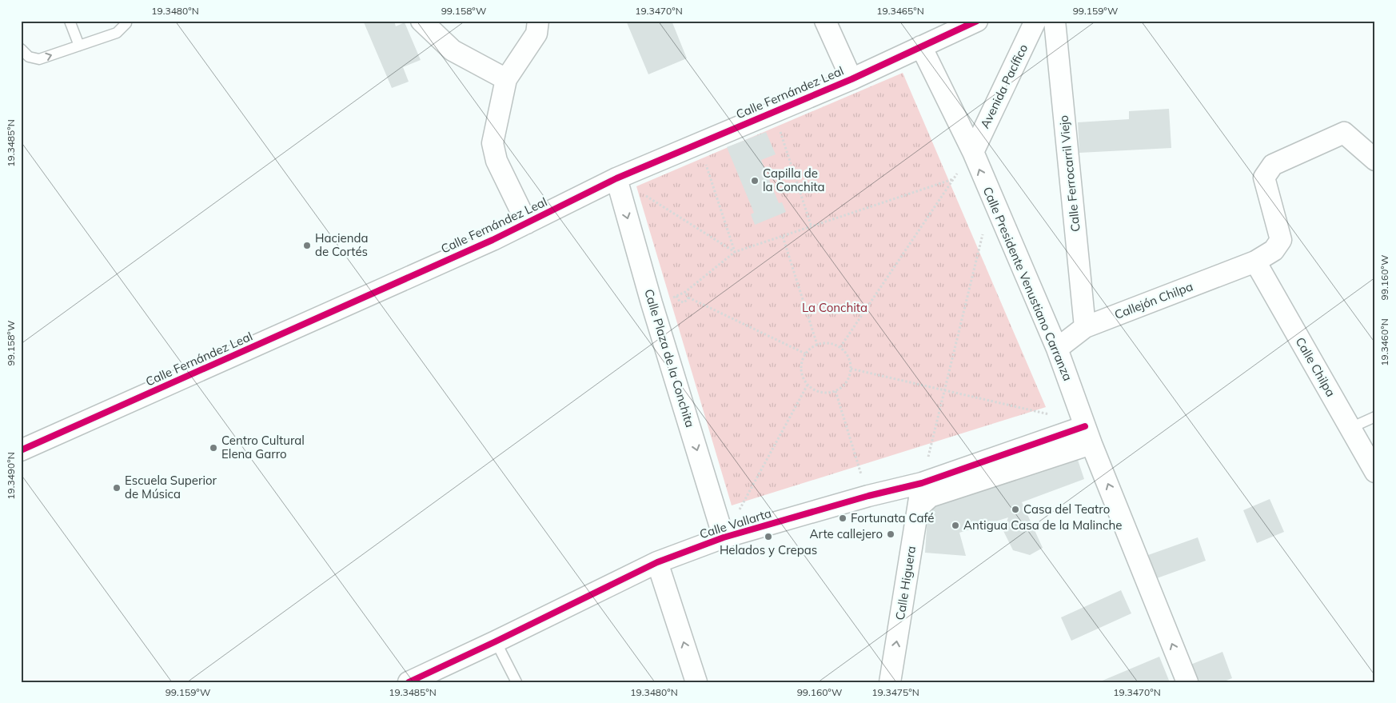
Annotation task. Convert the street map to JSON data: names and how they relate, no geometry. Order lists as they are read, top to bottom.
{
  "streets": {
    "street": [
      "Avenida Pacífico",
      "Calle Fernández Leal",
      "Calle Ferrocarril Viejo",
      "Calle Presidente Venustiano Carranza",
      "Callejón Chilpa",
      "Calle Plaza de la Conchita",
      "Calle Chilpa",
      "Calle Vallarta",
      "Calle Higuera"
    ]
  },
  "crossings": [
    ["Avenida Pacífico", "Calle Presidente Venustiano Carranza"],
    ["Calle Fernández Leal", "Calle Presidente Venustiano Carranza"],
    ["Calle Fernández Leal", "Calle Plaza de la Conchita"],
    ["Calle Ferrocarril Viejo", "Callejón Chilpa"],
    ["Calle Presidente Venustiano Carranza", "Callejón Chilpa"],
    ["Calle Presidente Venustiano Carranza", "Calle Vallarta"],
    ["Callejón Chilpa", "Calle Chilpa"],
    ["Calle Plaza de la Conchita", "Calle Vallarta"],
    ["Calle Vallarta", "Calle Higuera"]
  ],
  "one_way": ["Calle Presidente Venustiano Carranza", "Calle Plaza de la Conchita", "Calle Higuera"],
  "parks": ["La Conchita"],
  "places": [
    "Capilla de la Conchita",
    "Hacienda de Cortés",
    "Centro Cultural Elena Garro",
    "Escuela Superior de Música",
    "Casa del Teatro",
    "Fortunata Café",
    "Antigua Casa de la Malinche",
    "Arte callejero",
    "Helados y Crepas"
  ],
  "coordinates": [
    "19.3480°N",
    "99.158°W",
    "19.3470°N",
    "19.3465°N",
    "99.159°W",
    "19.3485°N",
    "99.160°W",
    "19.3460°N",
    "19.3490°N",
    "19.3475°N"
  ]
}
